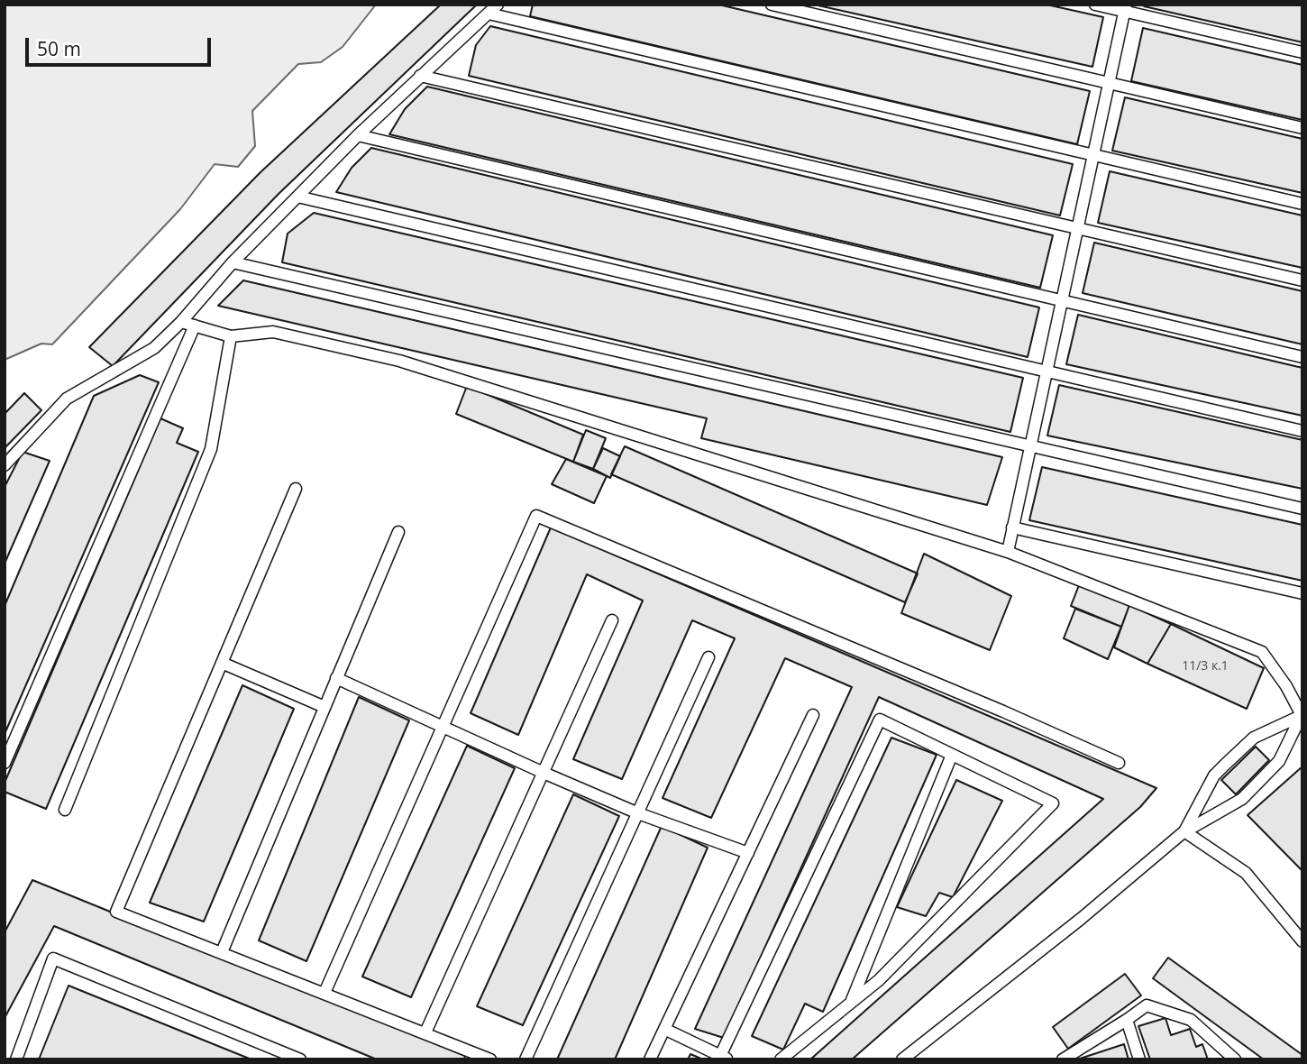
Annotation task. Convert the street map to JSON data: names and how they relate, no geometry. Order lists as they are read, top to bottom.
{
  "house_numbers": ["11/3 к.1"],
  "scale_bar": "50 m"
}
